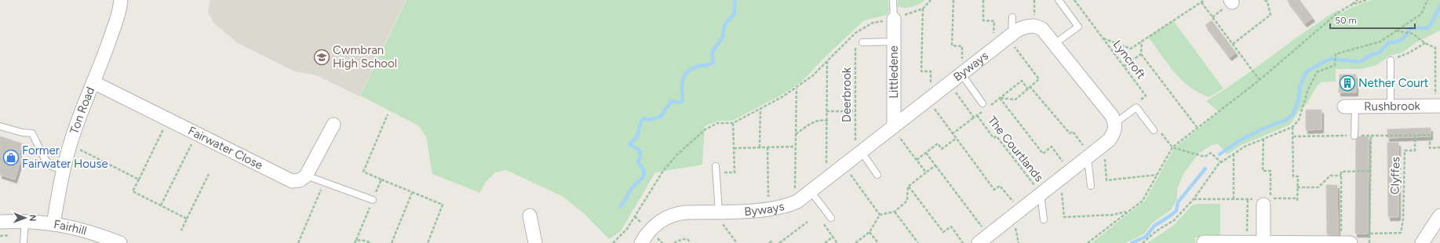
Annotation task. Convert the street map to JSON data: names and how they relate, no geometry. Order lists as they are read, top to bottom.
{
  "streets": {
    "street": [
      "Byways",
      "Littledene",
      "Rushbrook",
      "Ton Road",
      "Fairwater Close",
      "Fairhill"
    ],
    "path": [
      "Lyncroft",
      "Deerbrook",
      "The Courtlands",
      "Clyffes"
    ]
  },
  "crossings": [
    ["Byways", "Littledene"],
    ["Byways", "Deerbrook"],
    ["Ton Road", "Fairwater Close"],
    ["Ton Road", "Fairhill"]
  ],
  "places": {
    "school or university": ["Cwmbran High School"],
    "building": ["Nether Court"],
    "shop": ["Former Fairwater House"]
  },
  "scale_bar": "50 m",
  "north": "right"
}
